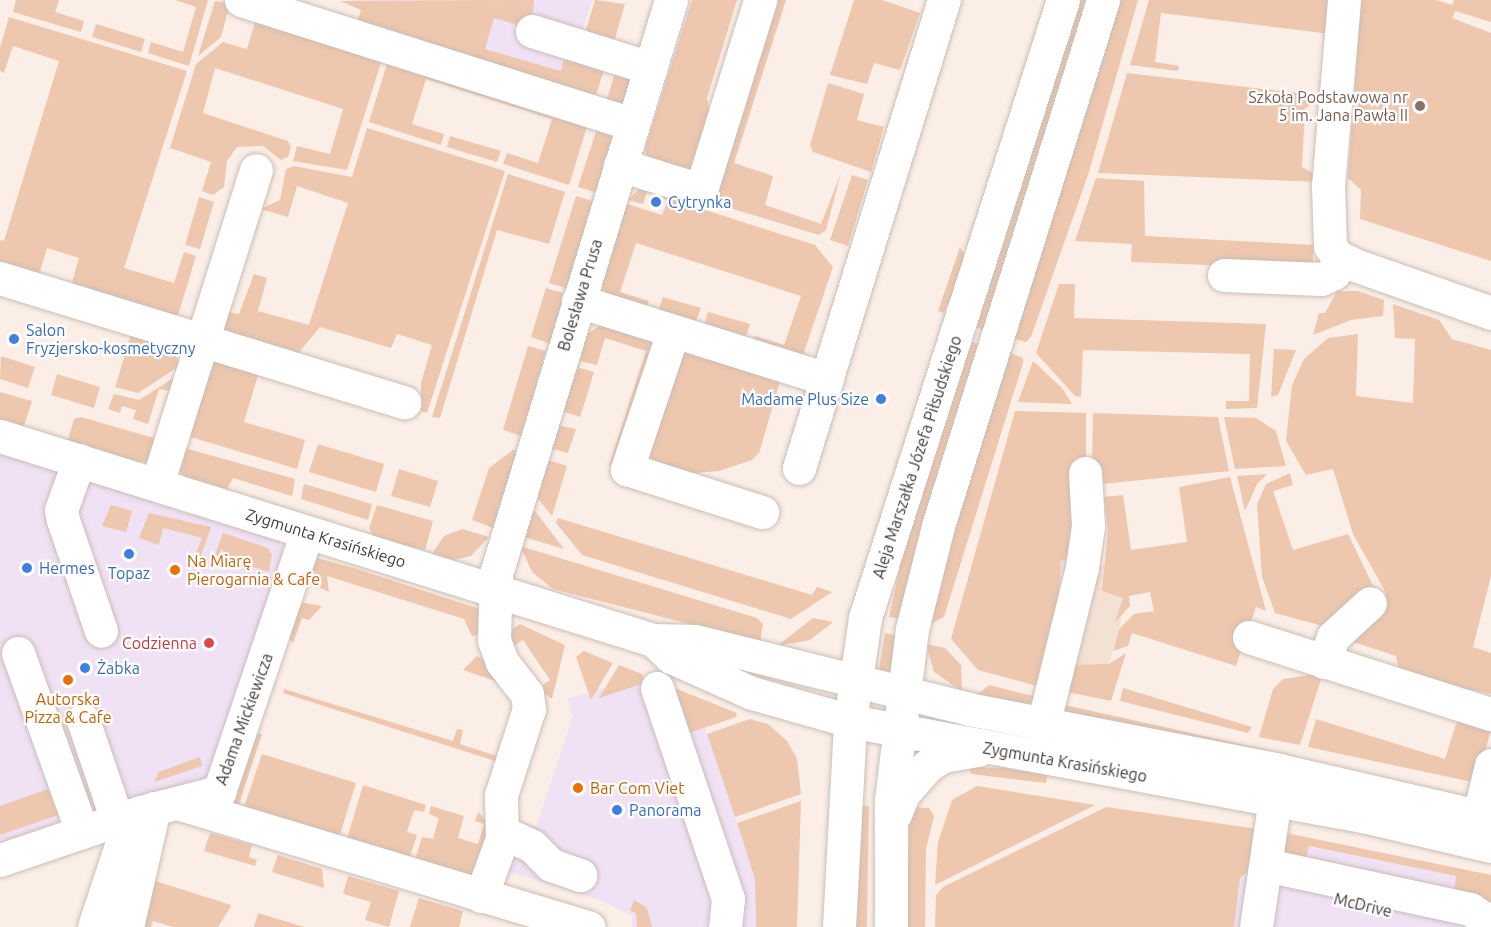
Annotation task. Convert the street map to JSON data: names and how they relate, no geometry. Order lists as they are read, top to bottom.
{
  "streets": {
    "street": [
      "Bolesława Prusa",
      "Aleja Marszałka Józefa Piłsudskiego",
      "Zygmunta Krasińskiego",
      "Adama Mickiewicza",
      "McDrive"
    ]
  },
  "crossings": [
    ["Bolesława Prusa", "Zygmunta Krasińskiego"],
    ["Aleja Marszałka Józefa Piłsudskiego", "Zygmunta Krasińskiego"],
    ["Zygmunta Krasińskiego", "Adama Mickiewicza"]
  ],
  "places": [
    "Szkoła Podstawowa nr 5 im. Jana Pawła II",
    "Cytrynka",
    "Salon Fryzjersko-kosmetyczny",
    "Madame Plus Size",
    "Topaz",
    "Hermes",
    "Na Miarę Pierogarnia & Cafe",
    "Codzienna",
    "Żabka",
    "Autorska Pizza & Cafe",
    "Bar Com Viet",
    "Panorama"
  ]
}
